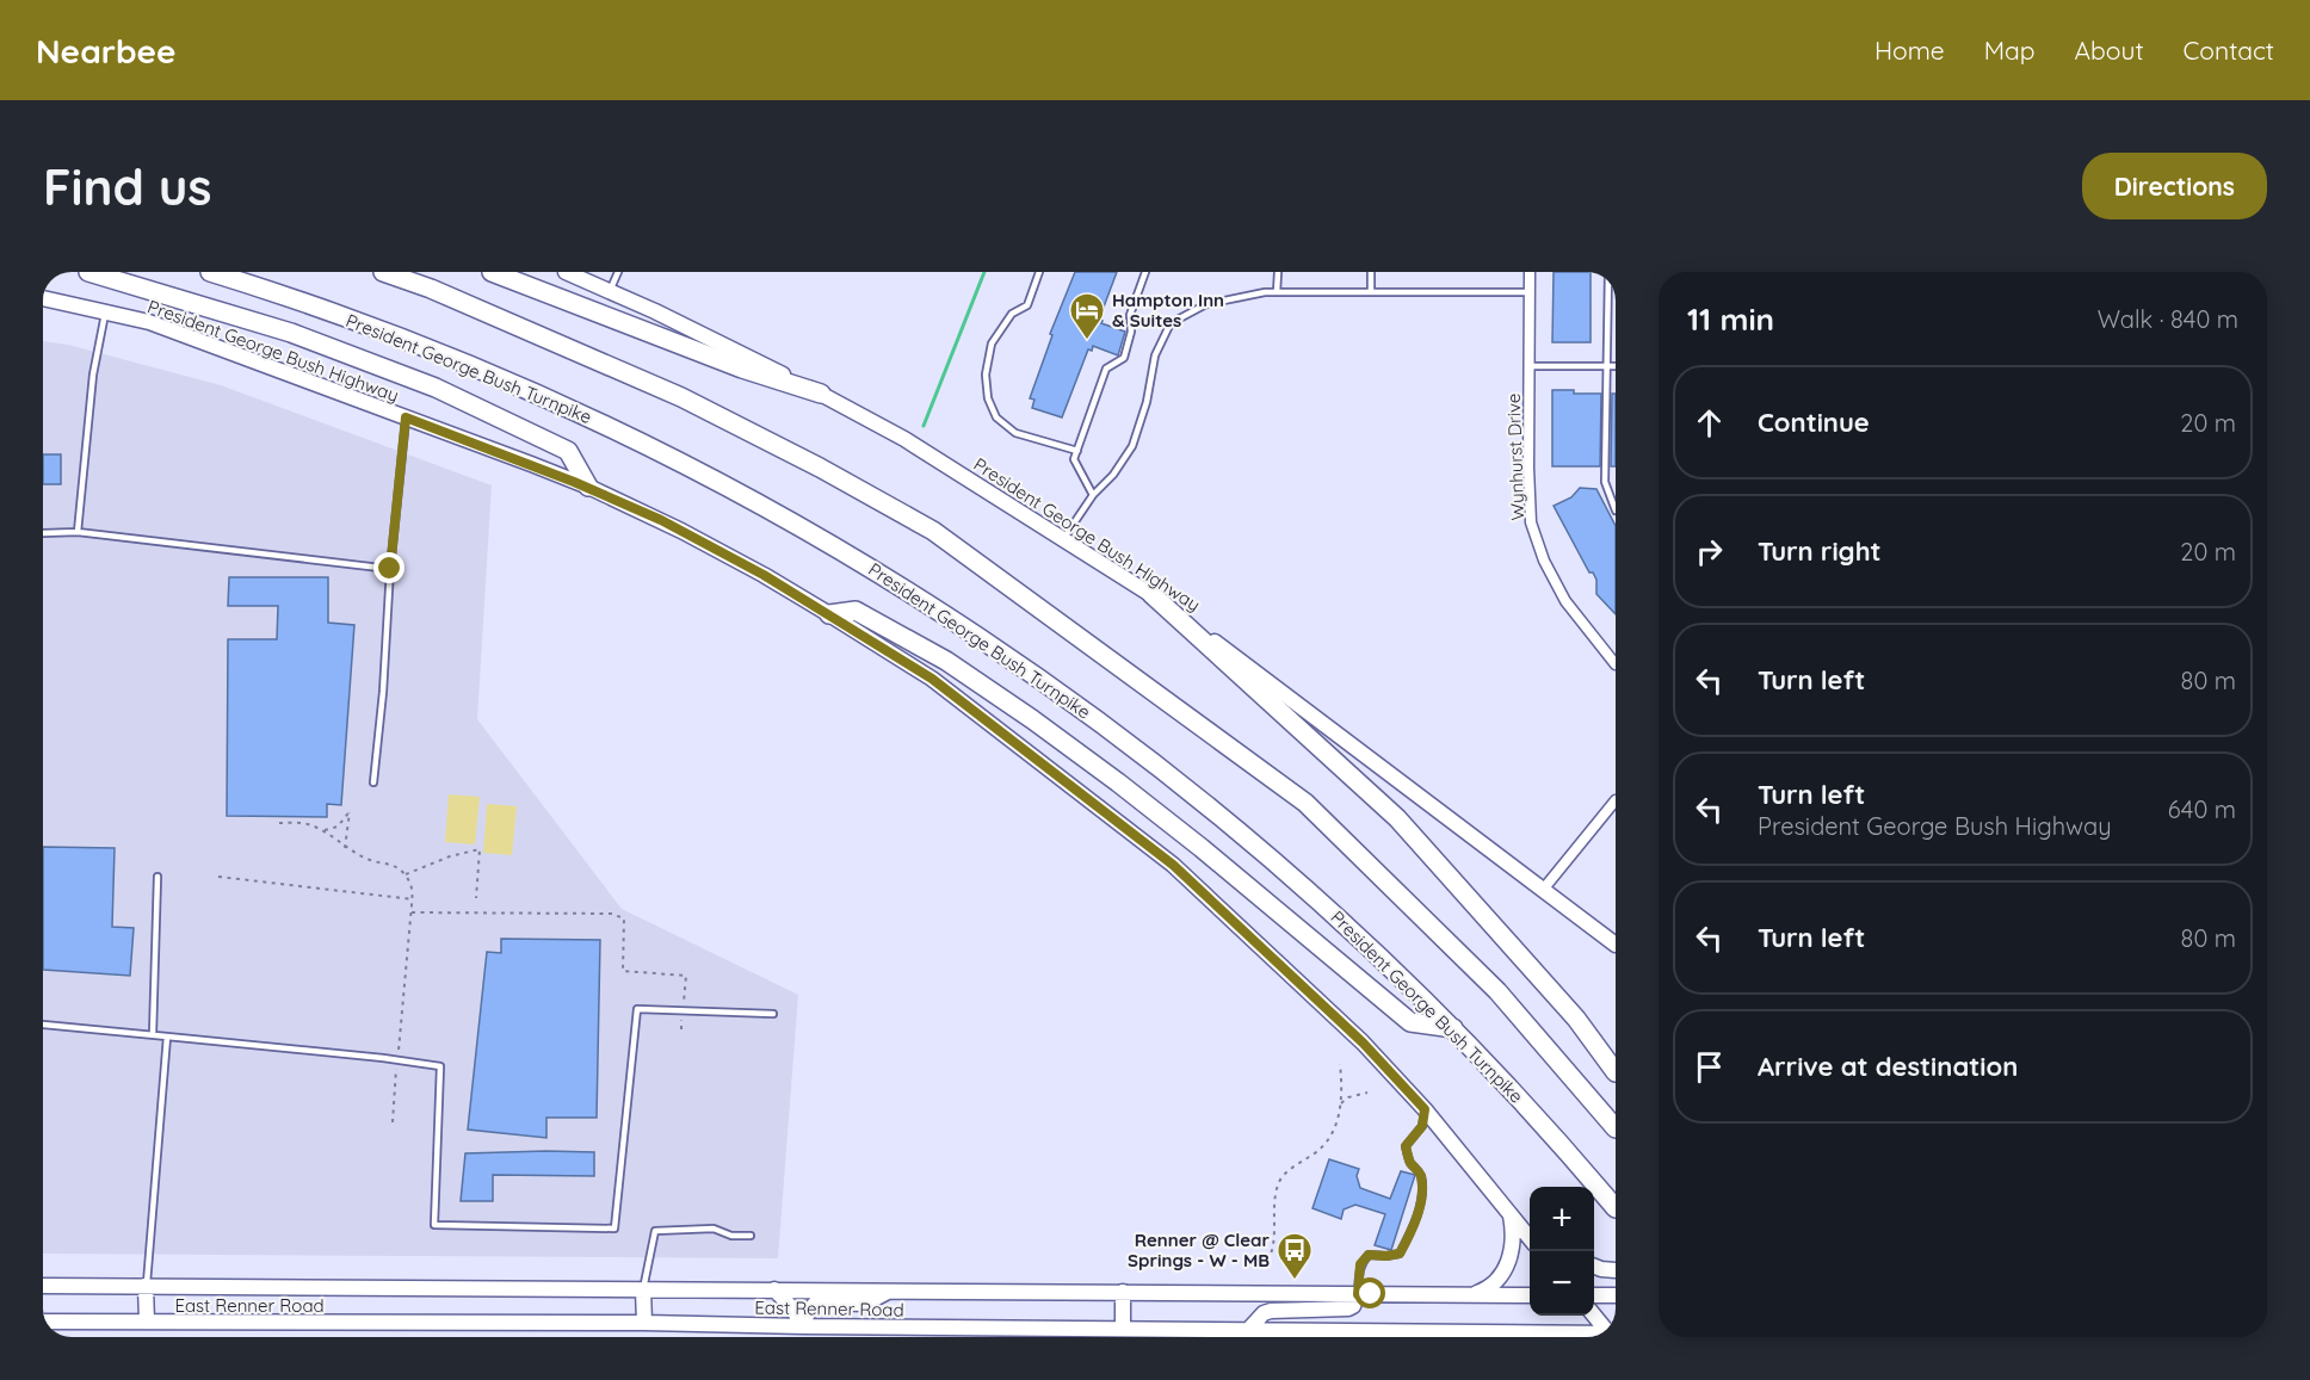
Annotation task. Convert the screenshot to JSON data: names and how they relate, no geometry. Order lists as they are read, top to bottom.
{
  "streets": {
    "highway": ["President George Bush Turnpike"],
    "main road": ["President George Bush Highway", "East Renner Road"],
    "street": ["Wynhurst Drive"]
  },
  "places": {
    "hotel": ["Hampton Inn & Suites"],
    "bus stop": ["Renner @ Clear Springs - W - MB"]
  },
  "page": {
    "header": "Nearbee",
    "nav": [
      "Home",
      "Map",
      "About",
      "Contact"
    ],
    "buttons": "Directions",
    "title": "Find us",
    "heading": ["11 min", "Walk · 840 m"],
    "list": [
      ["Continue", "20 m"],
      ["Turn right", "20 m"],
      ["Turn left", "80 m"],
      ["Turn left", "President George Bush Highway", "640 m"],
      ["Turn left", "80 m"],
      "Arrive at destination"
    ],
    "map_buttons": ["+", "−"]
  }
}
